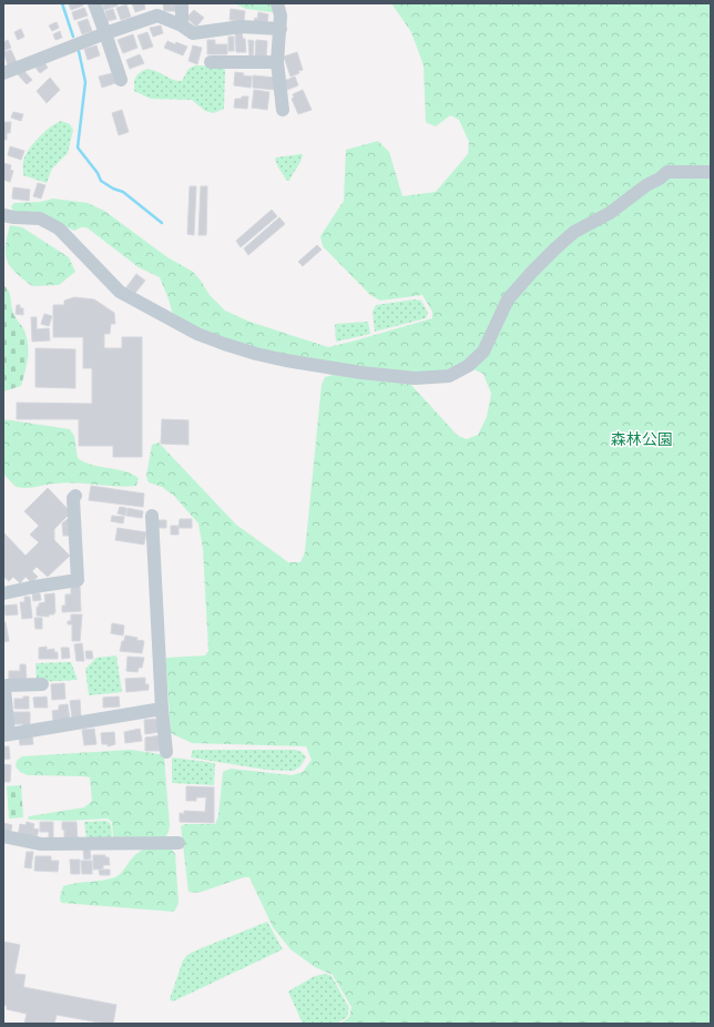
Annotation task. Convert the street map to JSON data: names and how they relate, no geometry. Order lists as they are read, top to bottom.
{
  "parks": ["森林公園"]
}
